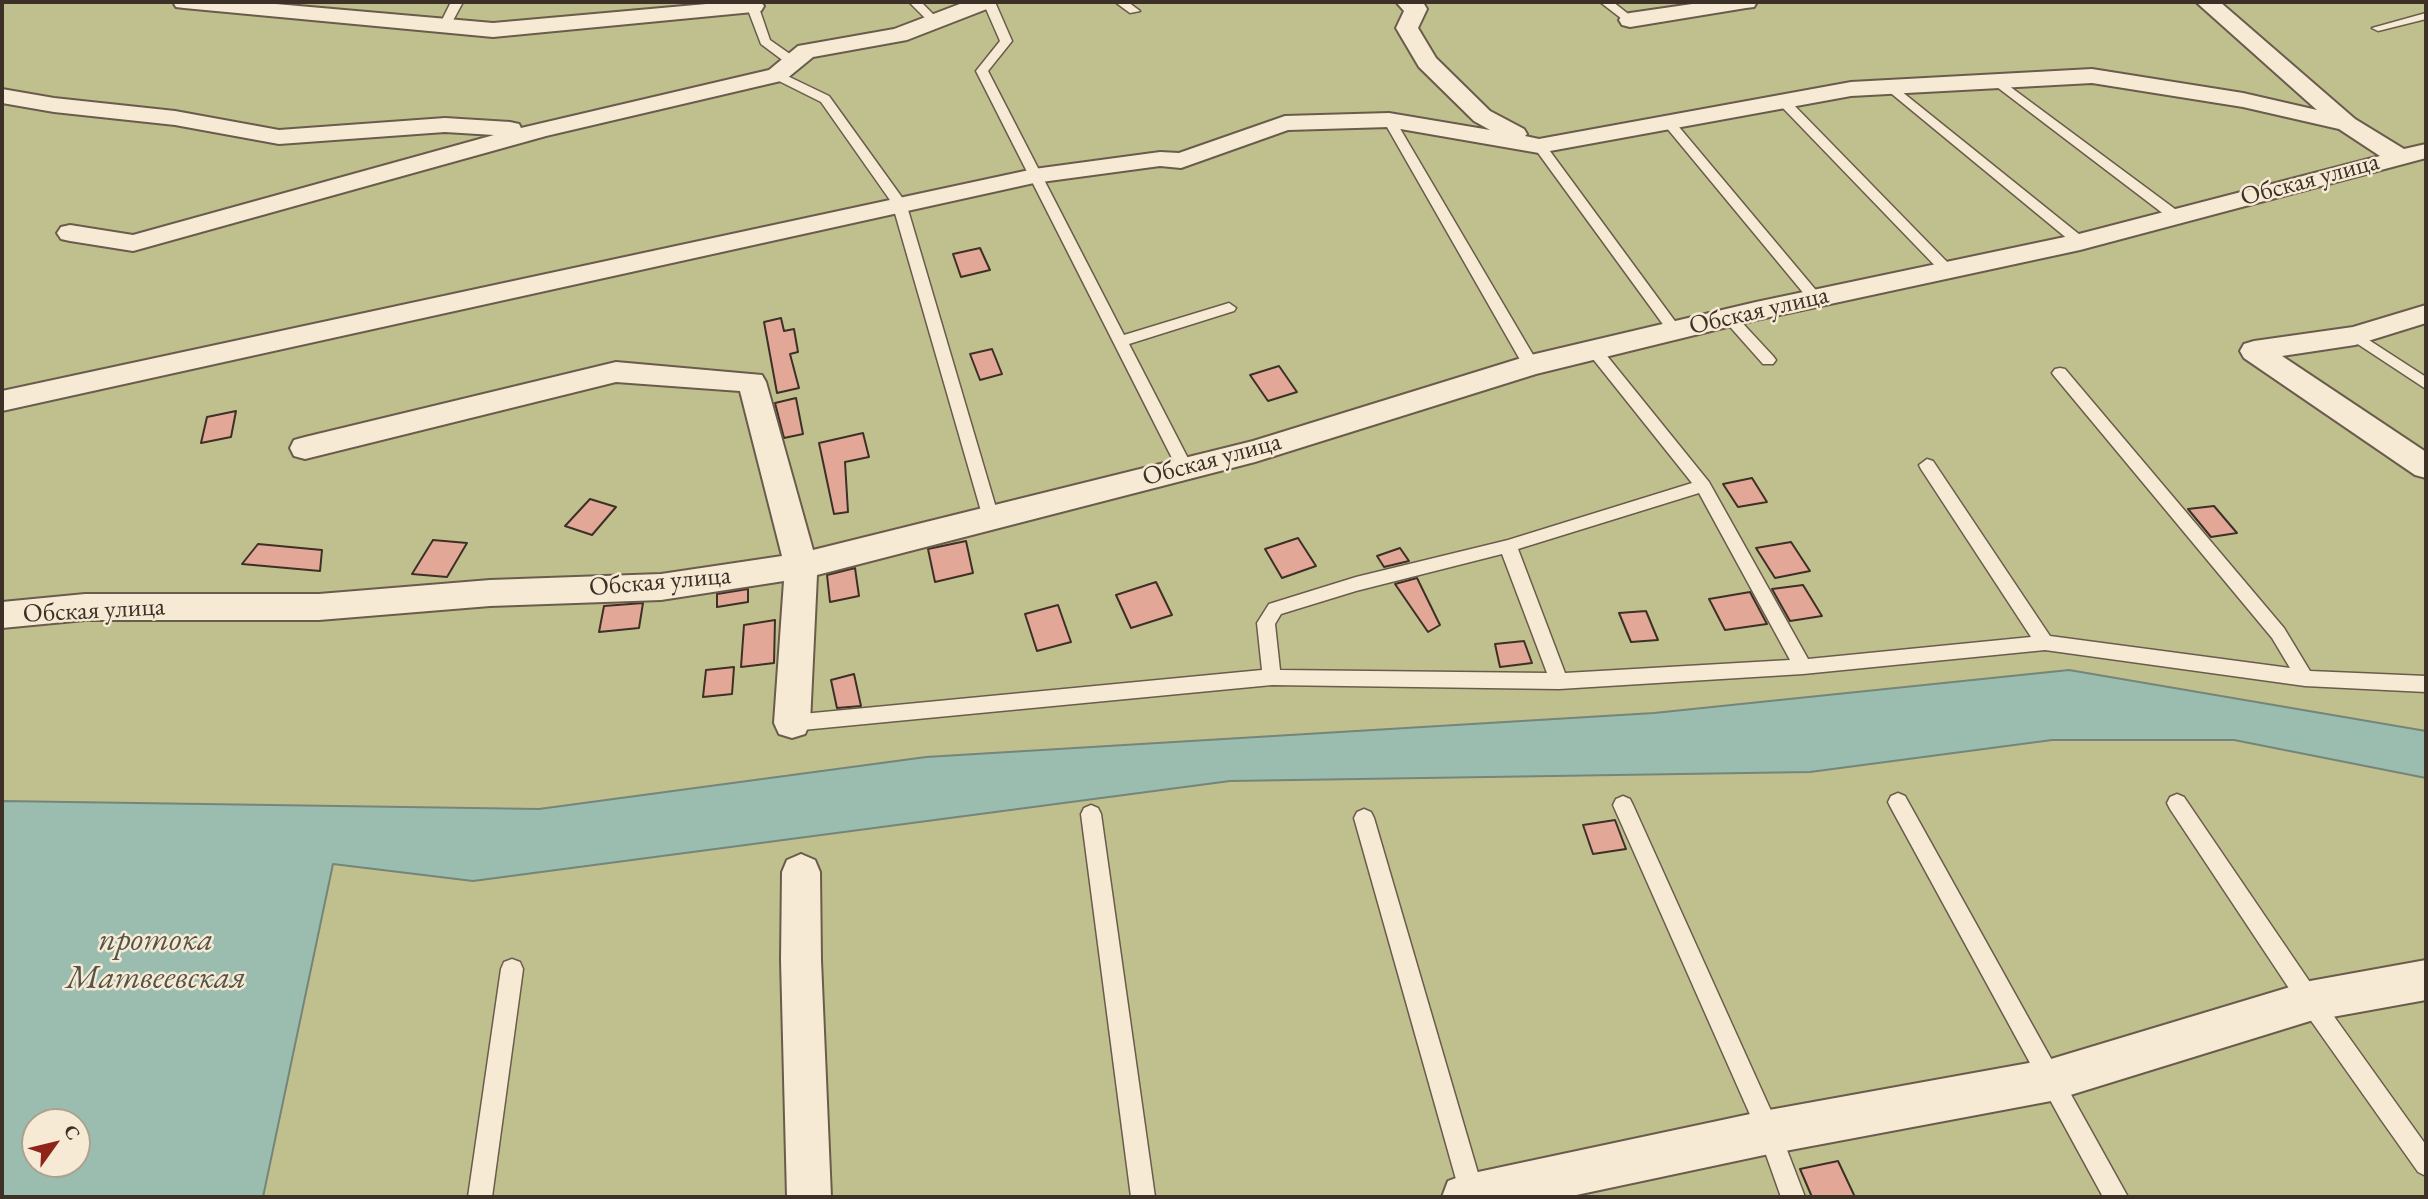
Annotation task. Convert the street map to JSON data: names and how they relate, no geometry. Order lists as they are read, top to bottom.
{
  "streets": {
    "street": ["Обская улица"]
  },
  "water": ["протока Матвеевская"],
  "north": "top right"
}
